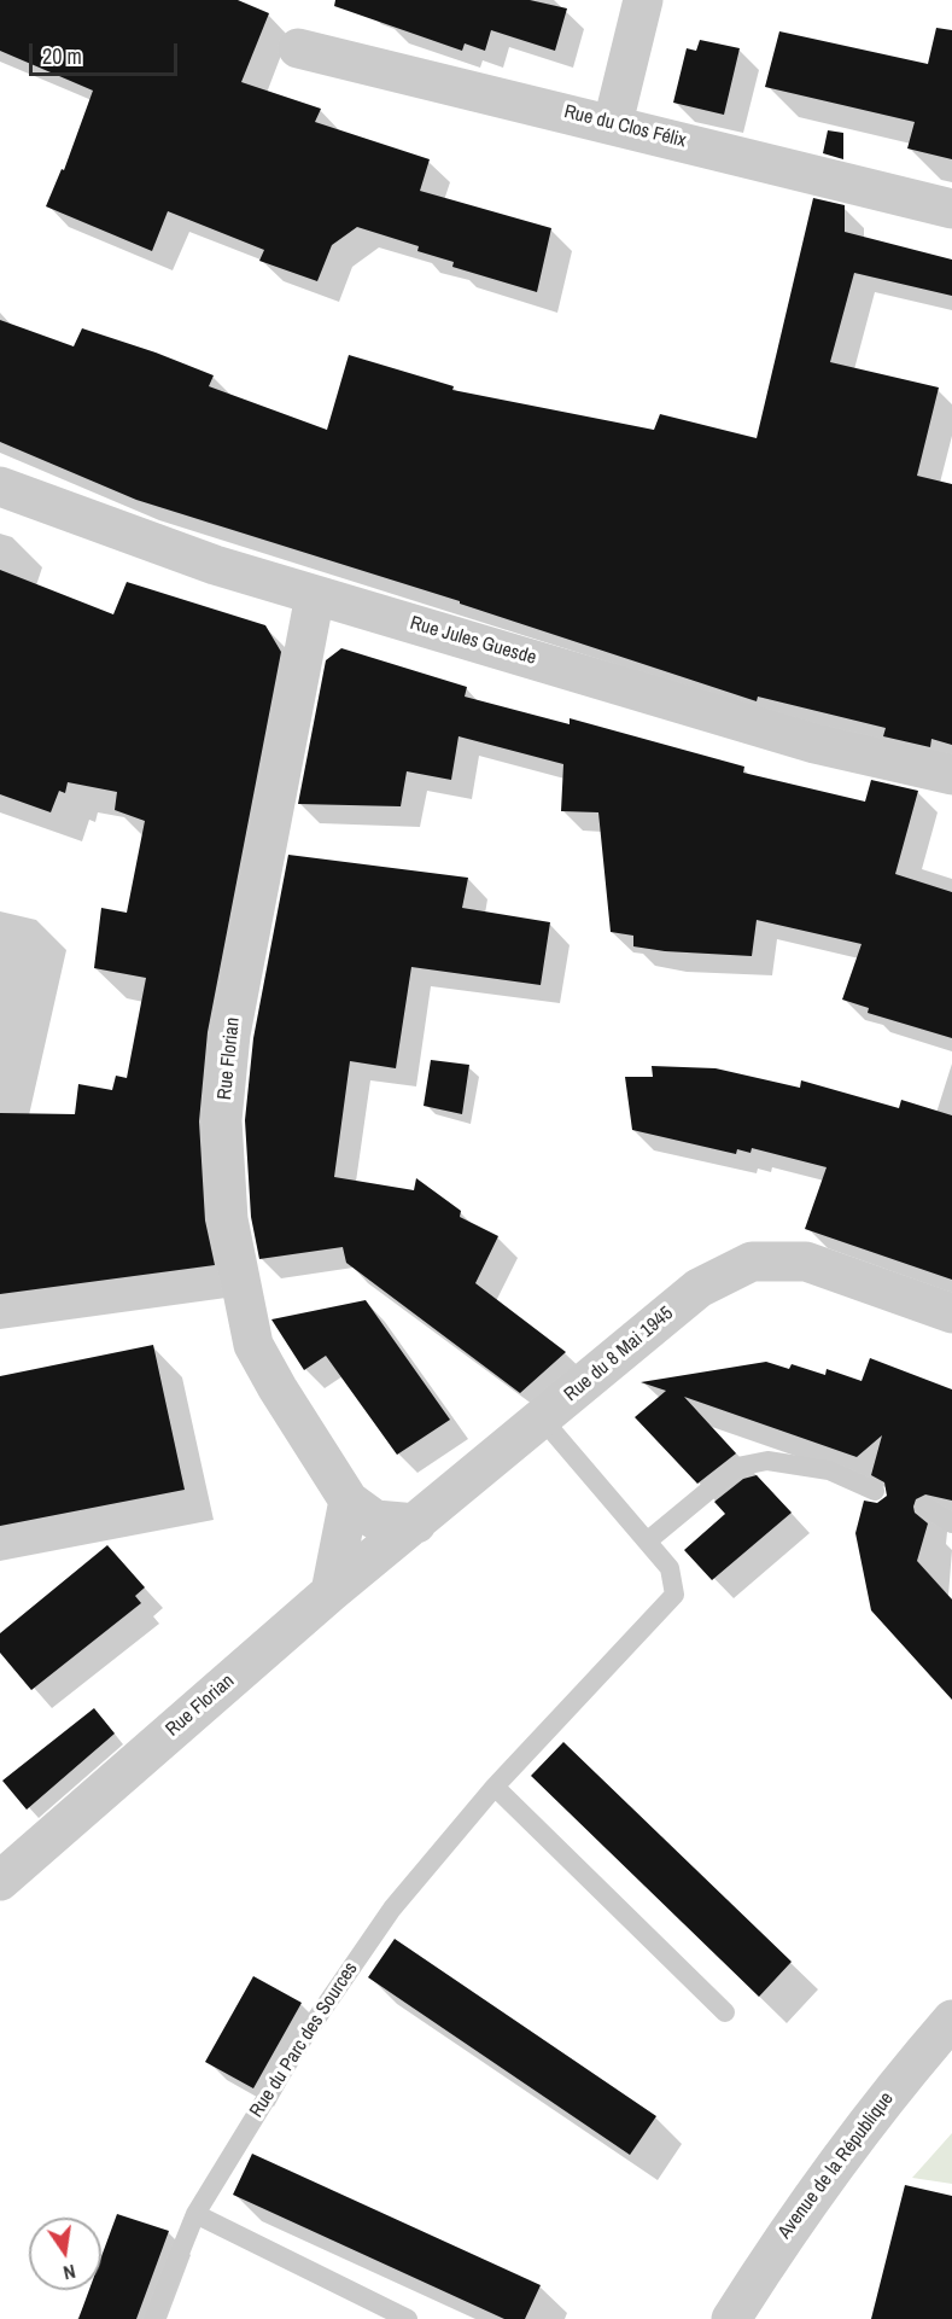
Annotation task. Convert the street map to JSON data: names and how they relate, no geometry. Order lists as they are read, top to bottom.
{
  "streets": {
    "street": [
      "Rue du Clos Félix",
      "Rue Jules Guesde",
      "Rue Florian",
      "Rue du 8 Mai 1945",
      "Avenue de la République"
    ],
    "lane": ["Rue du Parc des Sources"]
  },
  "crossings": [
    ["Rue Jules Guesde", "Rue Florian"],
    ["Rue Florian", "Rue du 8 Mai 1945"],
    ["Rue du 8 Mai 1945", "Rue du Parc des Sources"]
  ],
  "scale_bar": "20 m",
  "north": "bottom"
}
